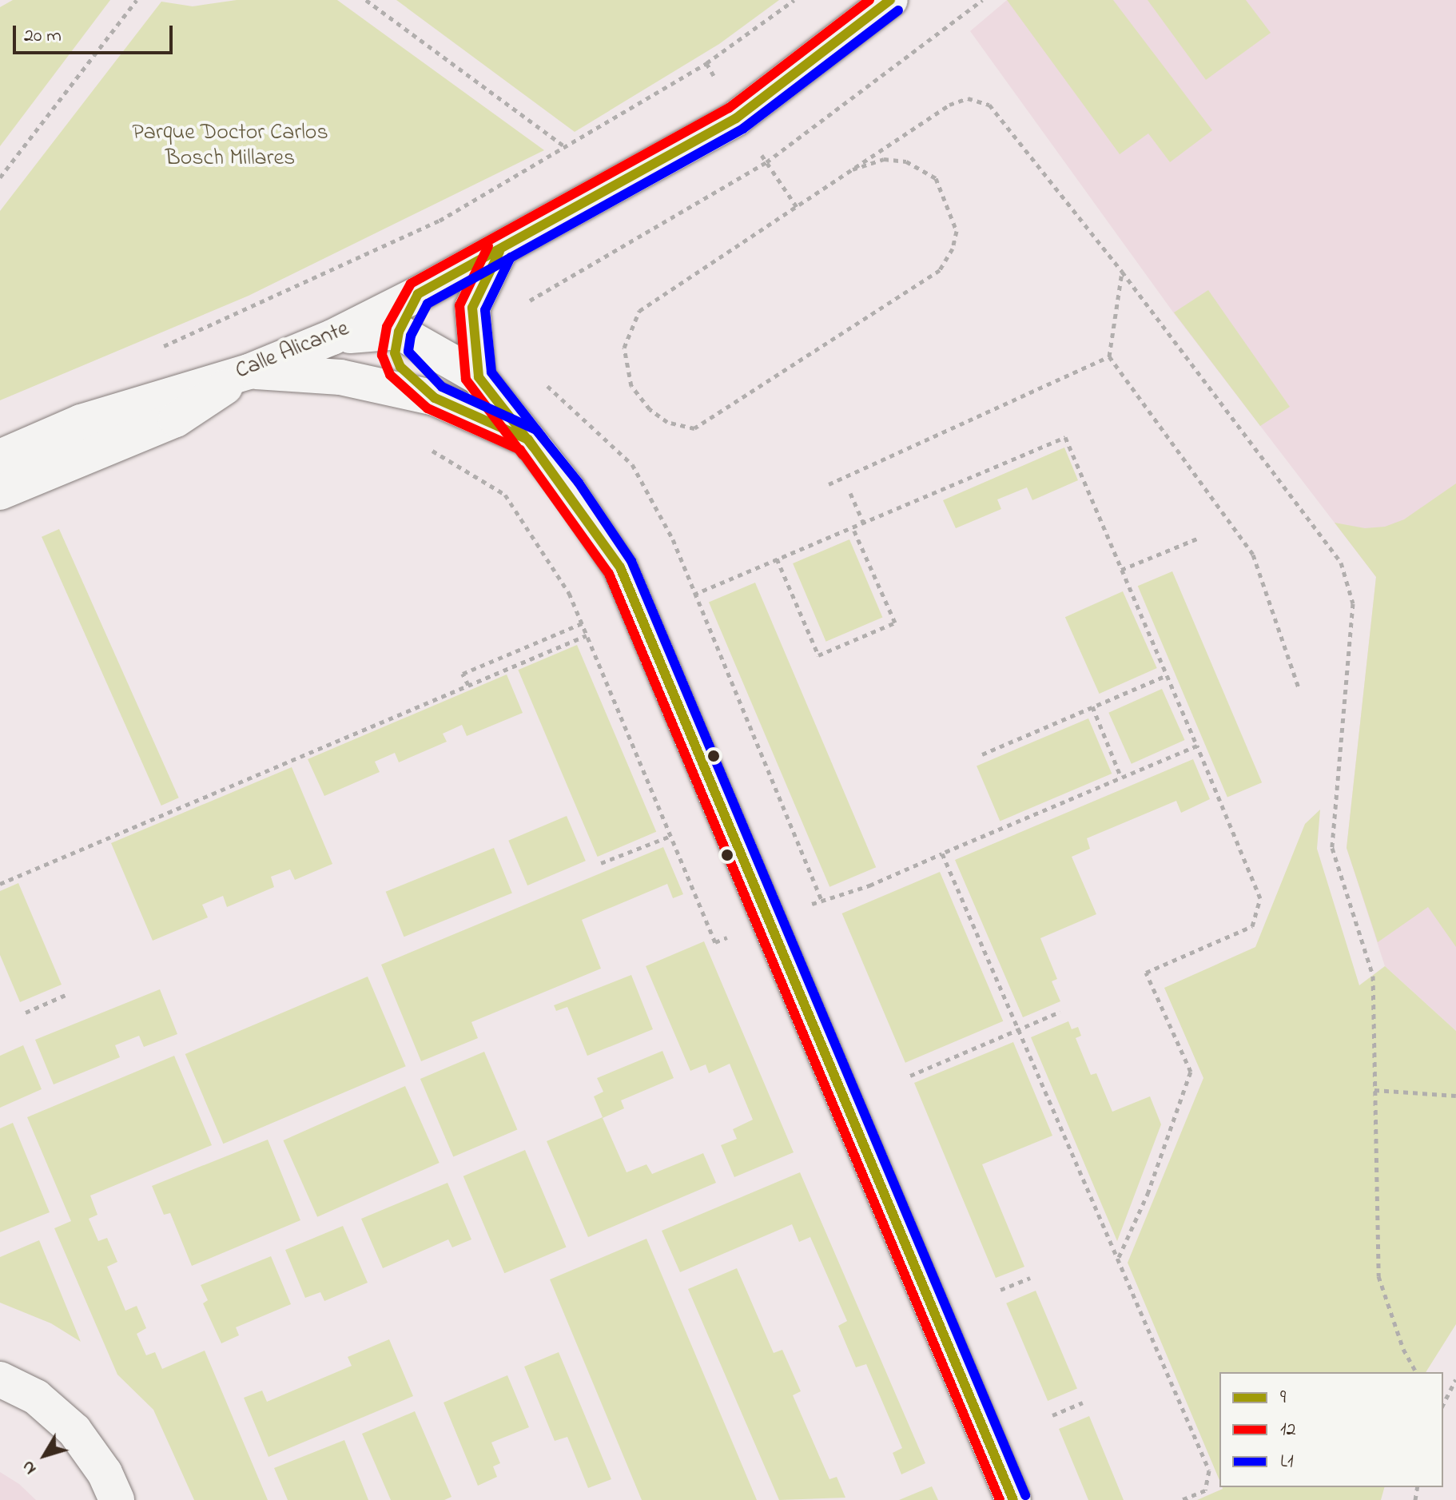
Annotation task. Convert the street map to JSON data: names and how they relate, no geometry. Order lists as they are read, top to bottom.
{
  "streets": {
    "street": ["Calle Alicante"]
  },
  "parks": ["Parque Doctor Carlos Bosch Millares"],
  "lines": ["transit line 9", "transit line 12", "transit line L1"],
  "legend": ["9", "12", "L1"],
  "scale_bar": "20 m",
  "north": "bottom left"
}
